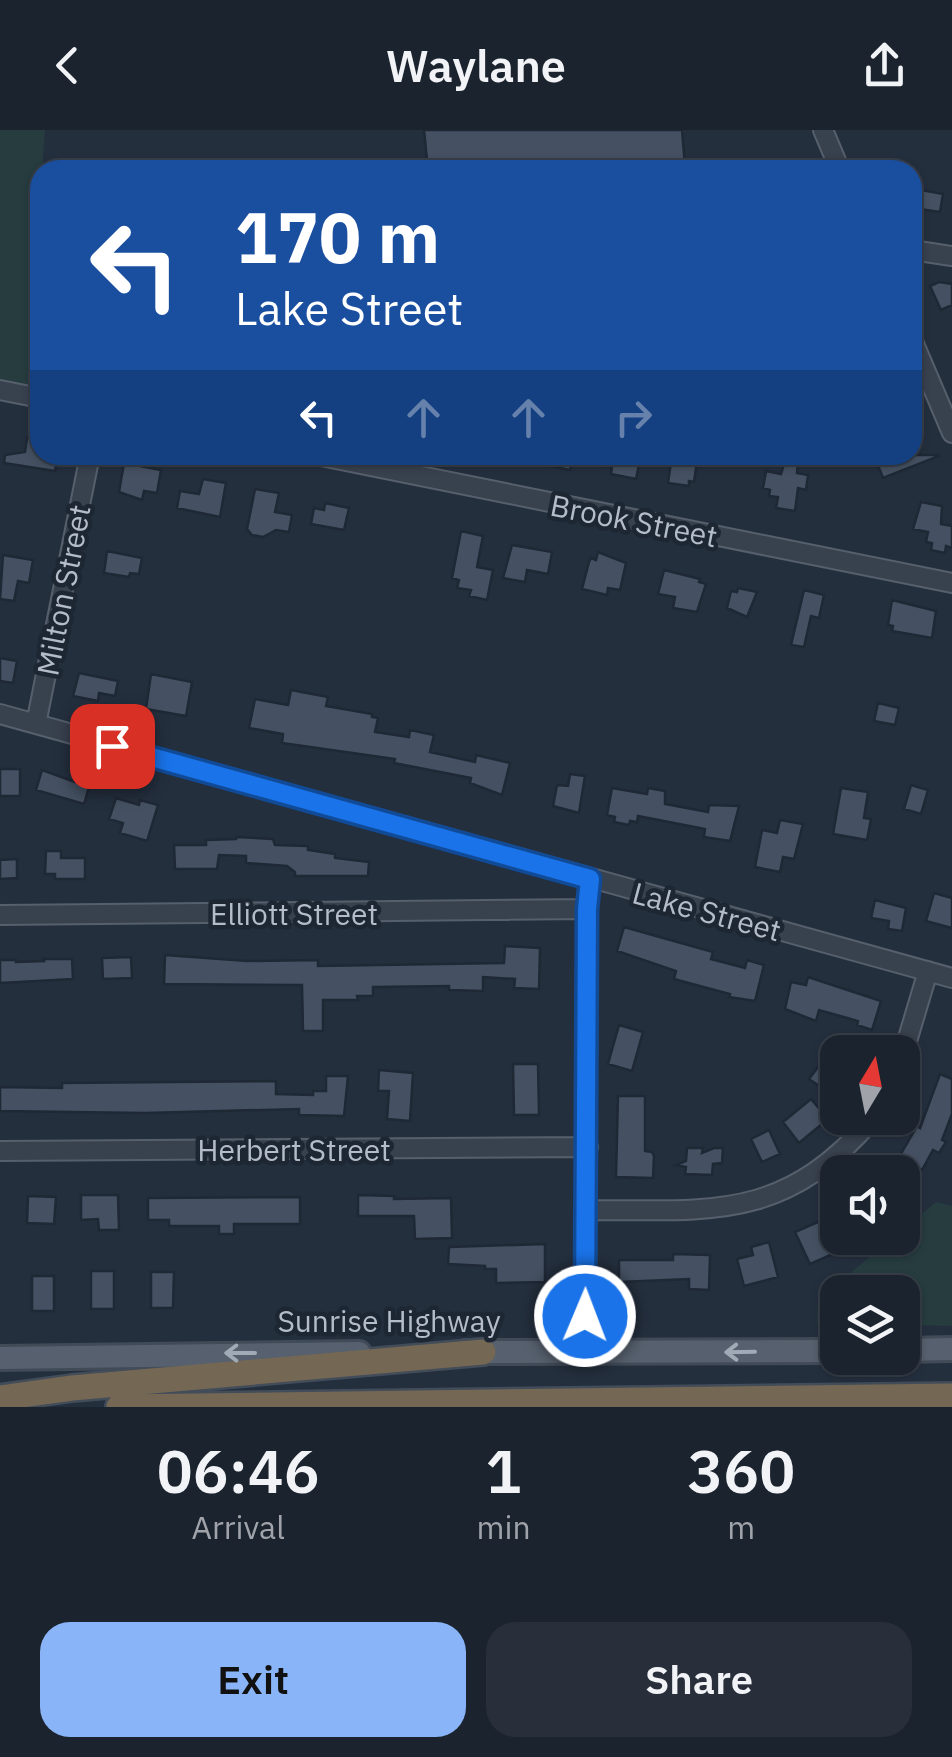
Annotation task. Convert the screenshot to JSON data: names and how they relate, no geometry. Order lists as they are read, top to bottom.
{
  "streets": {
    "main road": ["Sunrise Highway"],
    "street": [
      "Brook Street",
      "Milton Street",
      "Lake Street",
      "Elliott Street",
      "Herbert Street"
    ]
  },
  "crossings": [
    ["Milton Street", "Lake Street"]
  ],
  "one_way": ["Sunrise Highway"],
  "north": "top",
  "page": {
    "header": "Waylane",
    "turn": ["170 m", "Lake Street"],
    "eta": [
      "06:46",
      "Arrival",
      "1",
      "min",
      "360",
      "m"
    ],
    "buttons": ["Exit", "Share"]
  }
}
